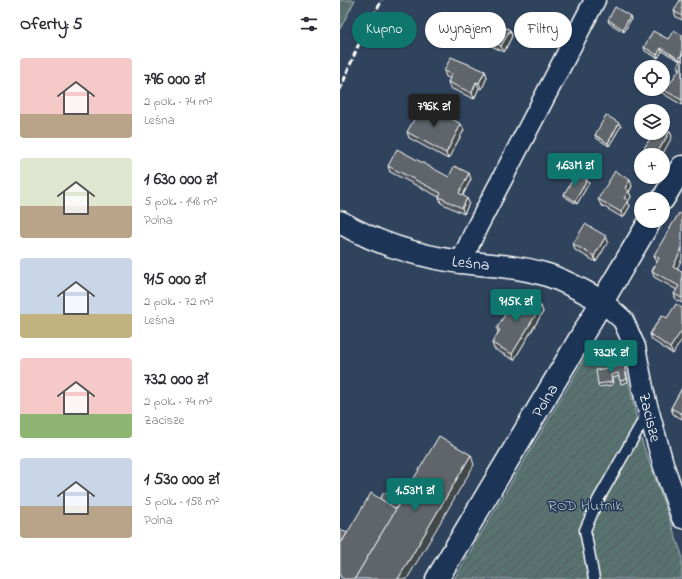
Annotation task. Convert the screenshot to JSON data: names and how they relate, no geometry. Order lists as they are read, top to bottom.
{
  "streets": {
    "street": ["Leśna", "Polna", "Zacisze"]
  },
  "crossings": [
    ["Leśna", "Polna"],
    ["Leśna", "Zacisze"],
    ["Polna", "Zacisze"]
  ],
  "parks": ["ROD Hutnik"],
  "page": {
    "heading": "Oferty: 5",
    "chip": ["Kupno", "Wynajem", "Filtry"],
    "list": [
      {
        "name": "796 000 zł",
        "note": "2 pok. · 74 m² · Leśna"
      },
      {
        "name": "1 630 000 zł",
        "note": "5 pok. · 148 m² · Polna"
      },
      {
        "name": "915 000 zł",
        "note": "2 pok. · 72 m² · Leśna"
      },
      {
        "name": "732 000 zł",
        "note": "2 pok. · 74 m² · Zacisze"
      },
      {
        "name": "1 530 000 zł",
        "note": "5 pok. · 158 m² · Polna"
      }
    ],
    "map_buttons": ["+", "−"],
    "price": [
      "796K zł",
      "1.63M zł",
      "915K zł",
      "732K zł",
      "1.53M zł"
    ]
  }
}
